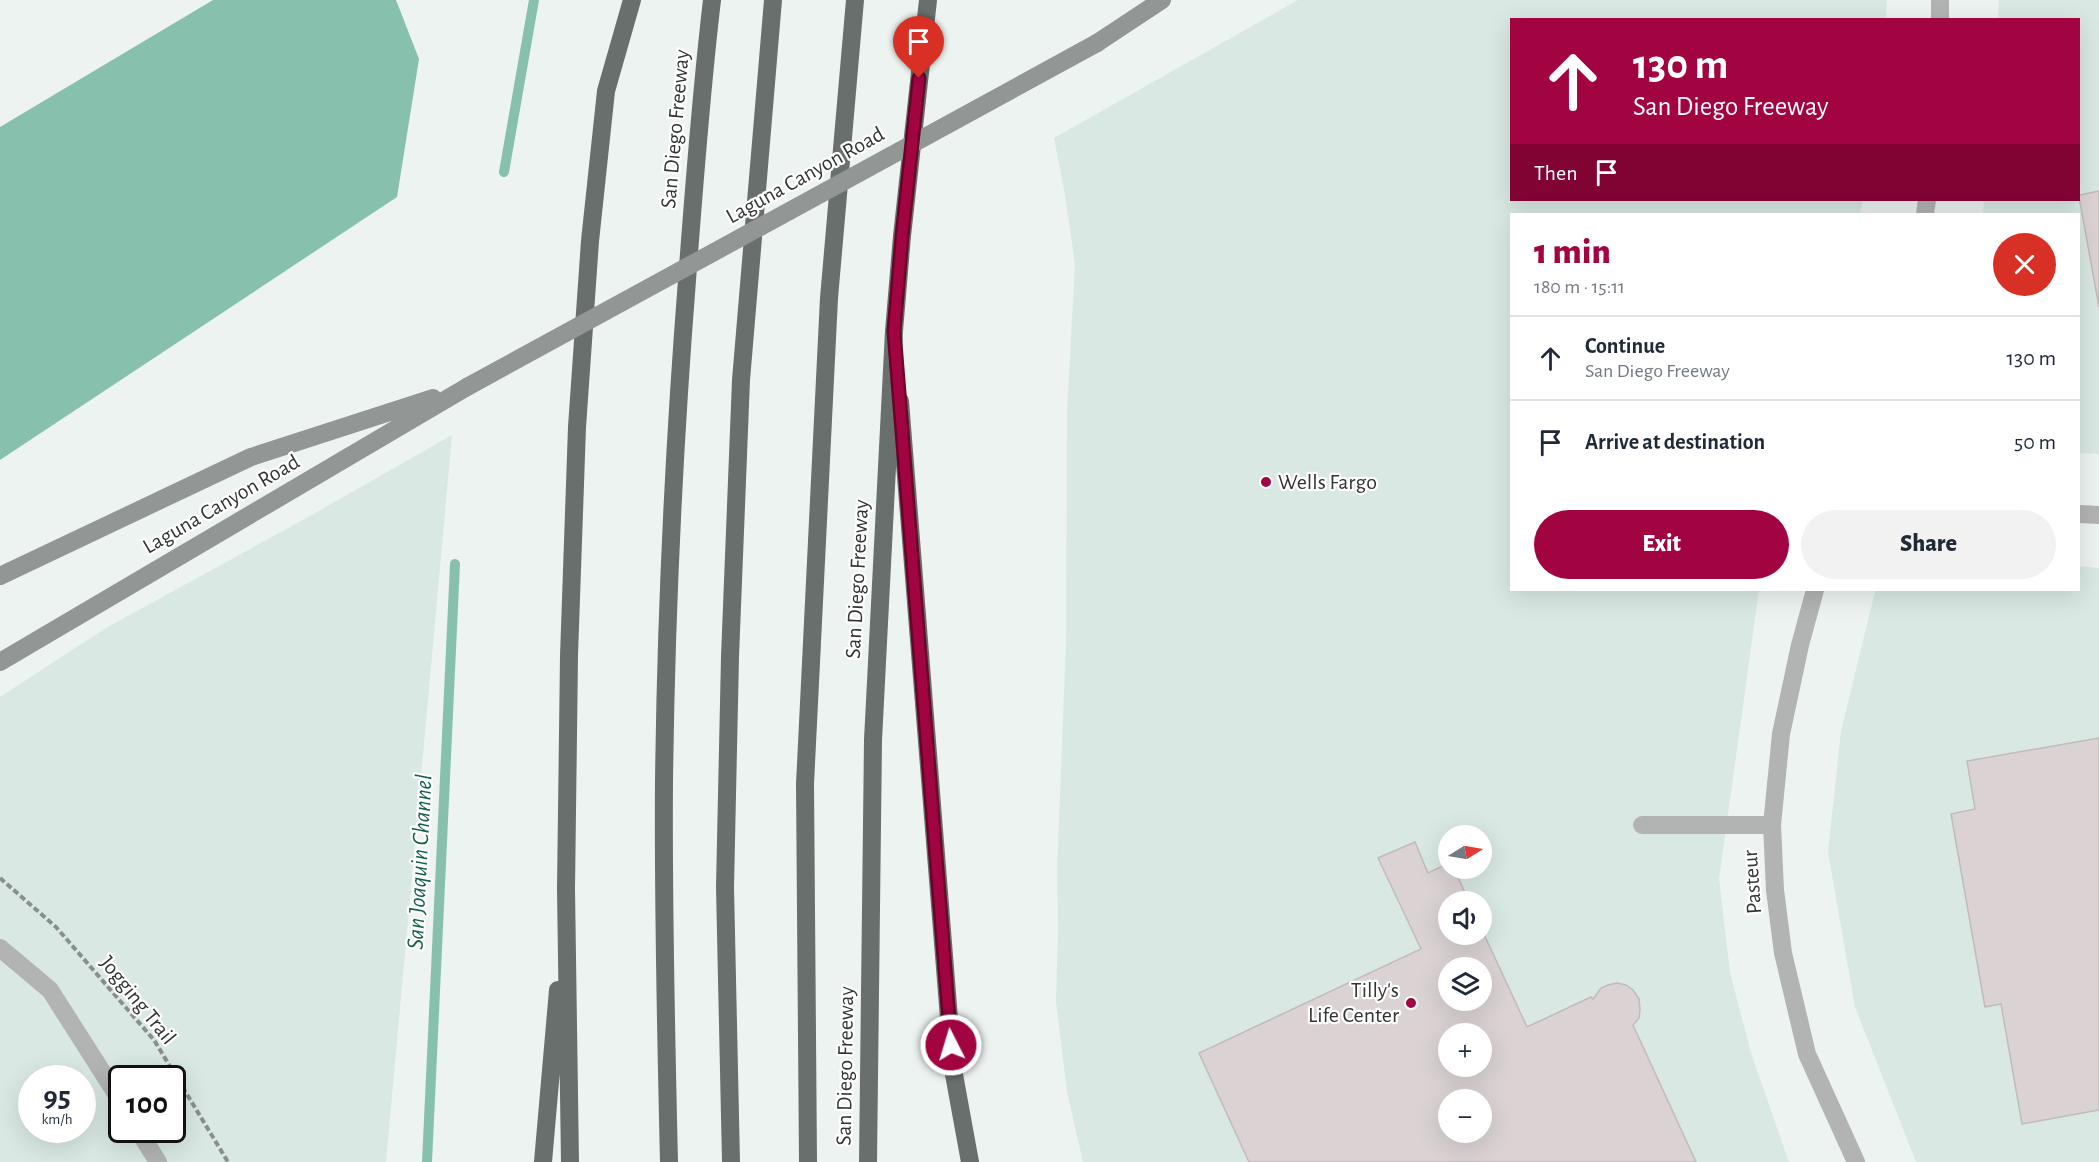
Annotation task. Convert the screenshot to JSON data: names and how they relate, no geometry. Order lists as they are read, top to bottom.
{
  "streets": {
    "highway": ["San Diego Freeway"],
    "main road": ["Laguna Canyon Road"],
    "street": ["Pasteur"],
    "path": ["Jogging Trail"]
  },
  "water": ["San Joaquin Channel"],
  "places": ["Wells Fargo", "Tilly's Life Center"],
  "north": "right",
  "page": {
    "turn": ["130 m", "San Diego Freeway"],
    "then": "Then",
    "heading": ["1 min", "180 m · 15:11"],
    "list": [
      {
        "name": "Continue",
        "note": "San Diego Freeway",
        "value": "130 m"
      },
      {
        "name": "Arrive at destination",
        "value": "50 m"
      }
    ],
    "buttons": ["Exit", "Share"],
    "map_buttons": ["+", "−"],
    "speed": "95 km/h",
    "limit": "100"
  }
}
